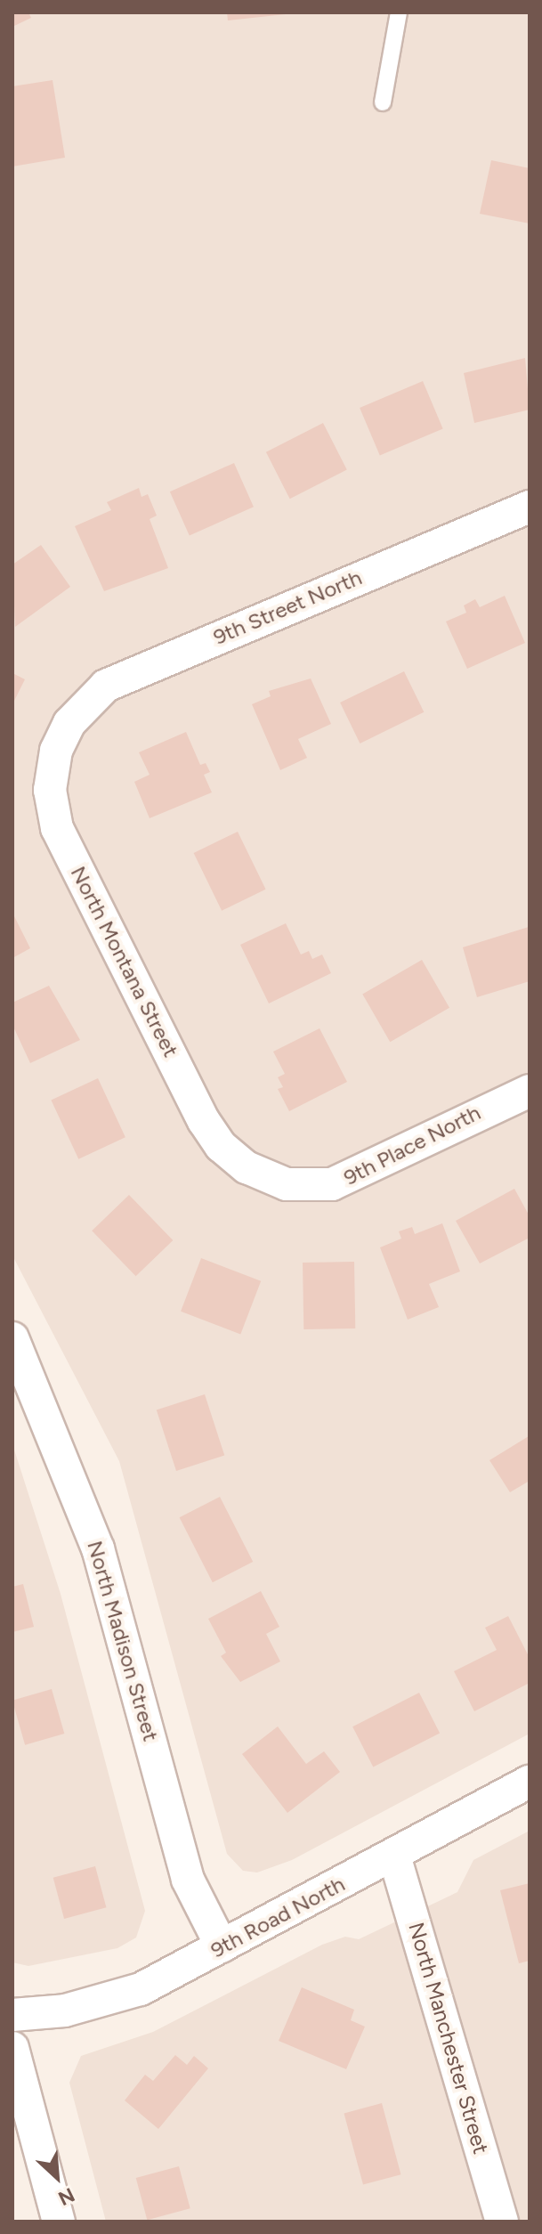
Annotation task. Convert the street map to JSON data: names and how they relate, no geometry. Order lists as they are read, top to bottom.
{
  "streets": {
    "street": [
      "9th Street North",
      "North Montana Street",
      "9th Place North",
      "North Madison Street",
      "9th Road North",
      "North Manchester Street"
    ]
  },
  "crossings": [
    ["9th Street North", "North Montana Street"],
    ["North Montana Street", "9th Place North"],
    ["North Madison Street", "9th Road North"],
    ["9th Road North", "North Manchester Street"]
  ],
  "north": "bottom right"
}
